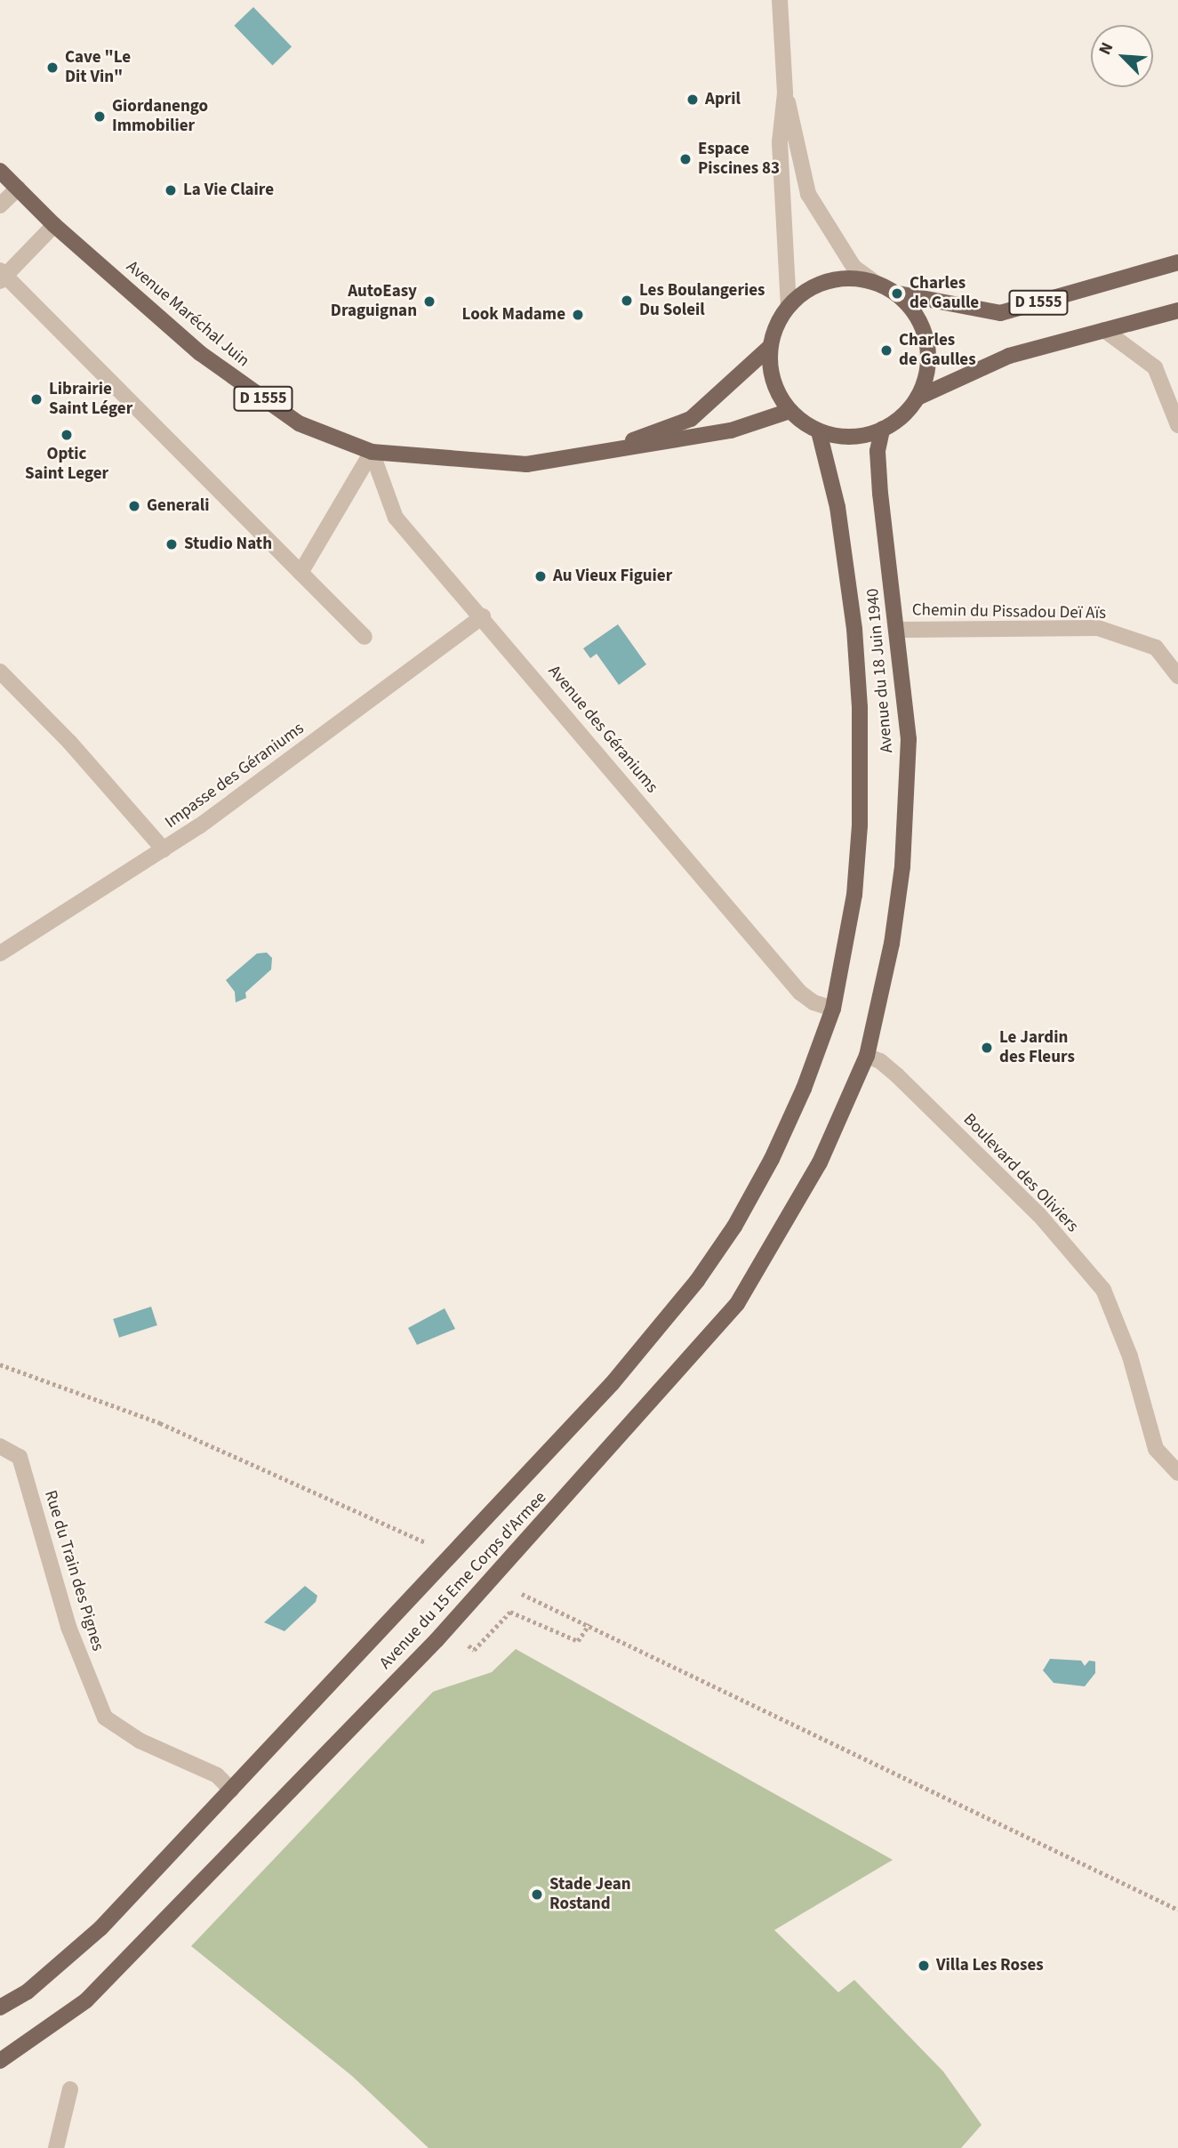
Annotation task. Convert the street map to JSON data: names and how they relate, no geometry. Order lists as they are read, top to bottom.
{
  "streets": {
    "main road": [
      "D 1555",
      "Avenue Maréchal Juin",
      "Avenue du 18 Juin 1940",
      "Avenue du 15 Eme Corps d'Armee"
    ],
    "street": [
      "Chemin du Pissadou Deï Aïs",
      "Avenue des Géraniums",
      "Impasse des Géraniums",
      "Boulevard des Oliviers",
      "Rue du Train des Pignes"
    ]
  },
  "crossings": [
    ["D 1555", "Avenue Maréchal Juin"],
    ["D 1555", "Avenue du 18 Juin 1940"],
    ["Avenue Maréchal Juin", "Avenue du 18 Juin 1940"],
    ["Avenue Maréchal Juin", "Avenue des Géraniums"],
    ["Chemin du Pissadou Deï Aïs", "Avenue du 18 Juin 1940"],
    ["Avenue du 18 Juin 1940", "Avenue des Géraniums"],
    ["Avenue du 18 Juin 1940", "Boulevard des Oliviers"],
    ["Avenue du 18 Juin 1940", "Avenue du 15 Eme Corps d'Armee"],
    ["Avenue des Géraniums", "Impasse des Géraniums"],
    ["Avenue des Géraniums", "Avenue du 15 Eme Corps d'Armee"],
    ["Boulevard des Oliviers", "Avenue du 15 Eme Corps d'Armee"],
    ["Rue du Train des Pignes", "Avenue du 15 Eme Corps d'Armee"]
  ],
  "places": [
    "Cave \"Le Dit Vin\"",
    "April",
    "Giordanengo Immobilier",
    "Espace Piscines 83",
    "La Vie Claire",
    "Charles de Gaulle",
    "Les Boulangeries Du Soleil",
    "AutoEasy Draguignan",
    "Look Madame",
    "Charles de Gaulles",
    "Librairie Saint Léger",
    "Optic Saint Leger",
    "Generali",
    "Studio Nath",
    "Au Vieux Figuier",
    "Le Jardin des Fleurs",
    "Stade Jean Rostand",
    "Villa Les Roses"
  ],
  "north": "top left"
}
